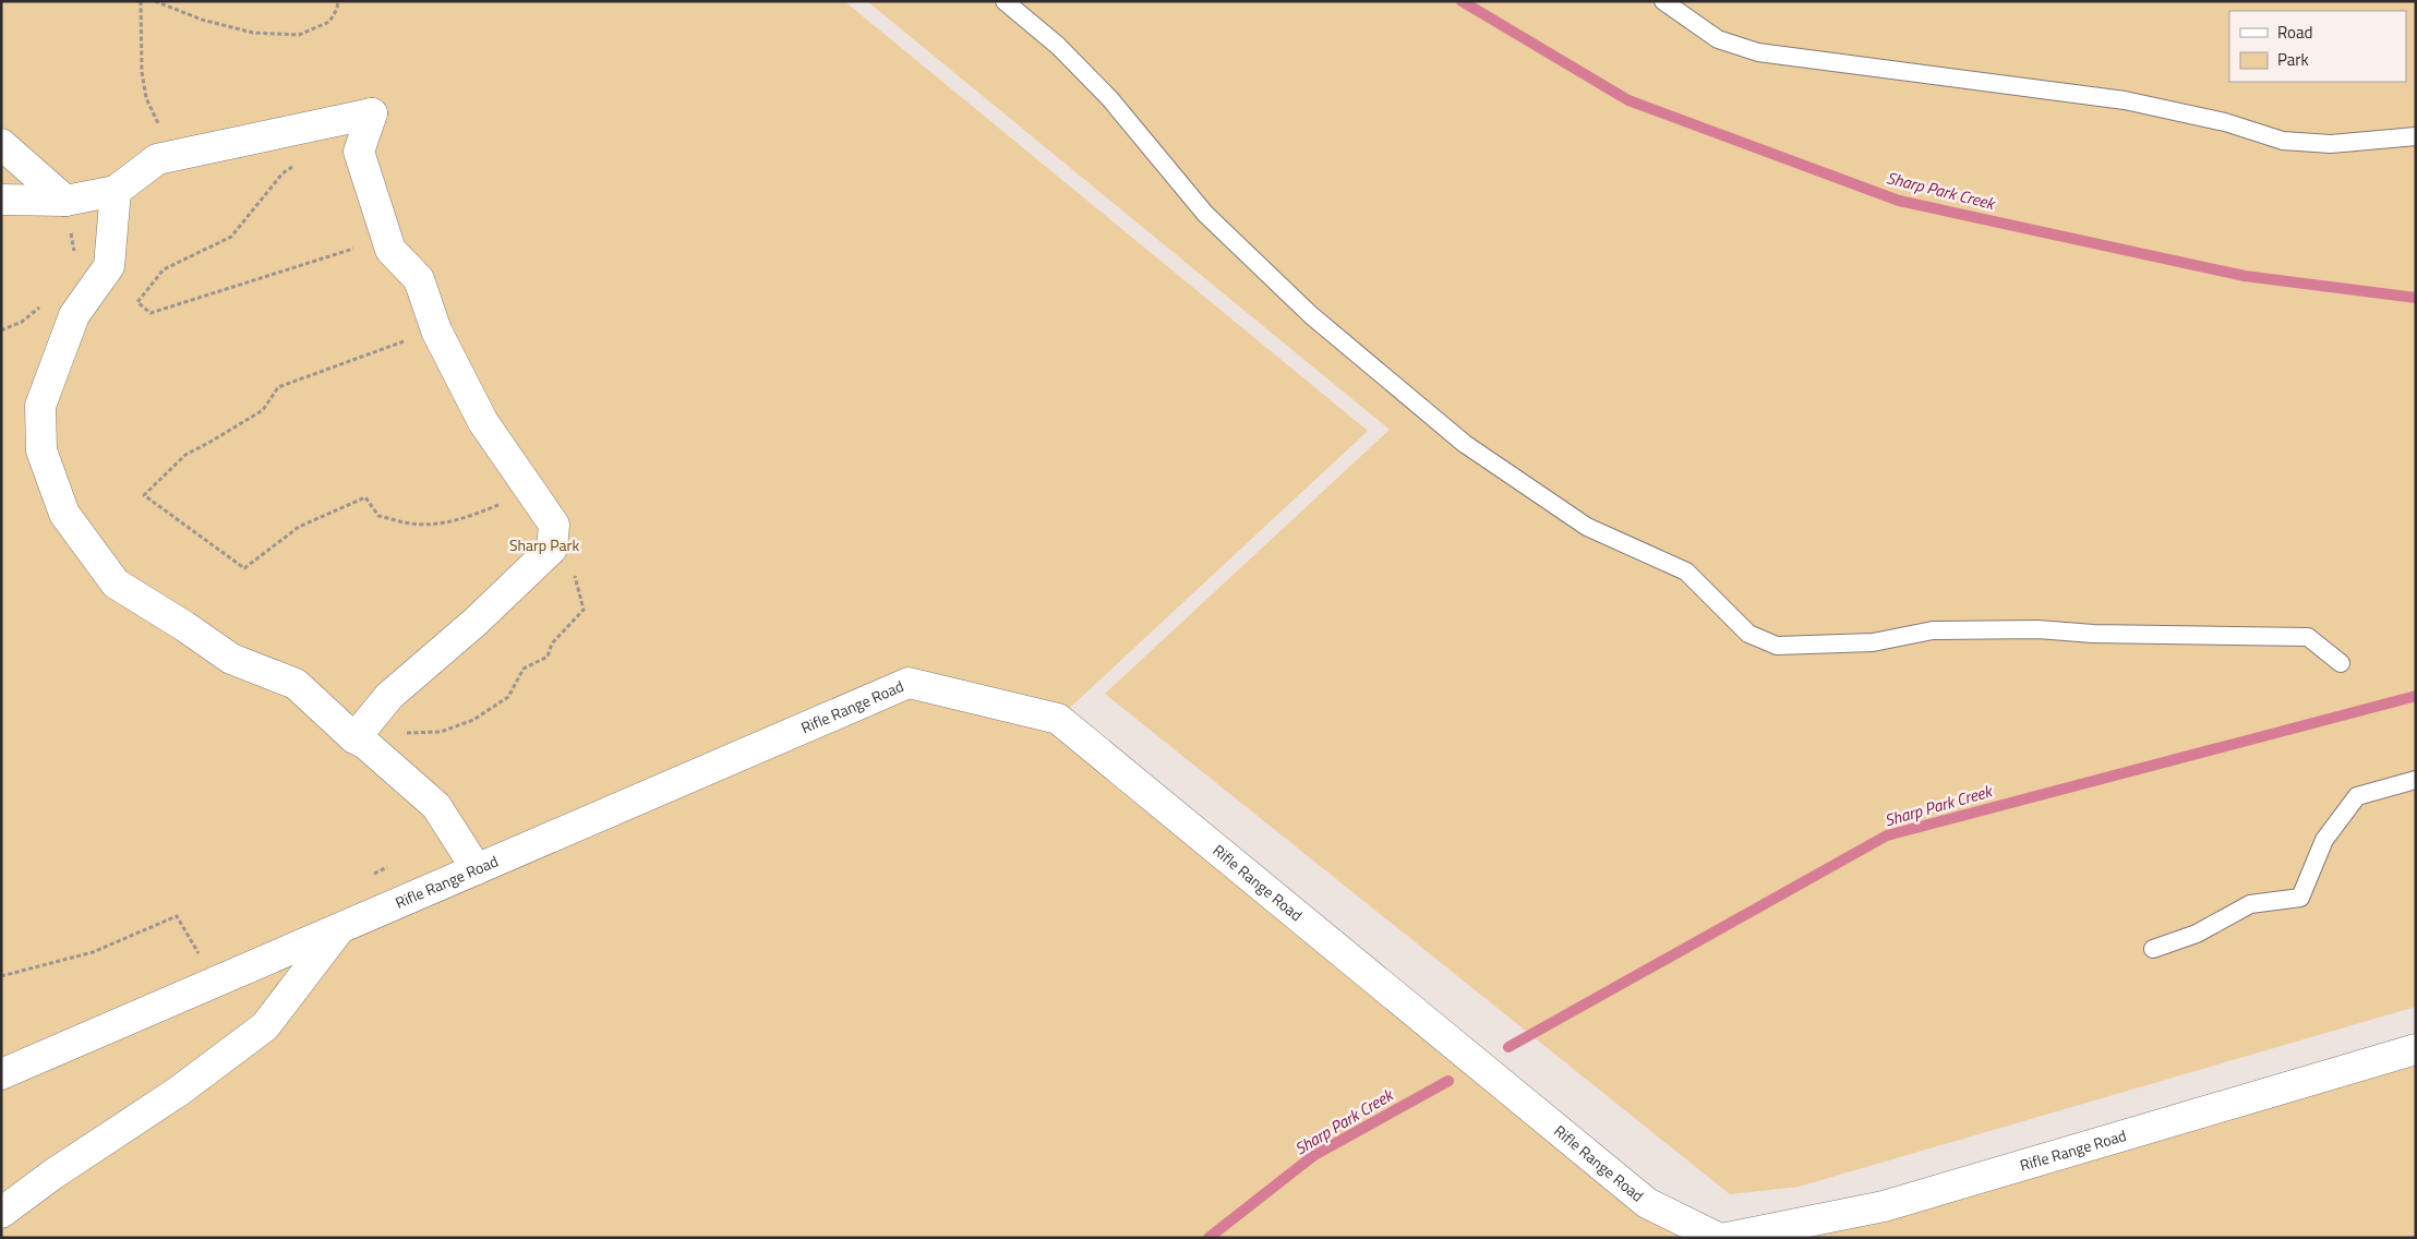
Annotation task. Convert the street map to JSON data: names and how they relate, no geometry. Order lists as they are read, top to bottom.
{
  "streets": {
    "street": ["Rifle Range Road"]
  },
  "water": ["Sharp Park Creek"],
  "parks": ["Sharp Park"],
  "legend": ["Road", "Park"]
}
